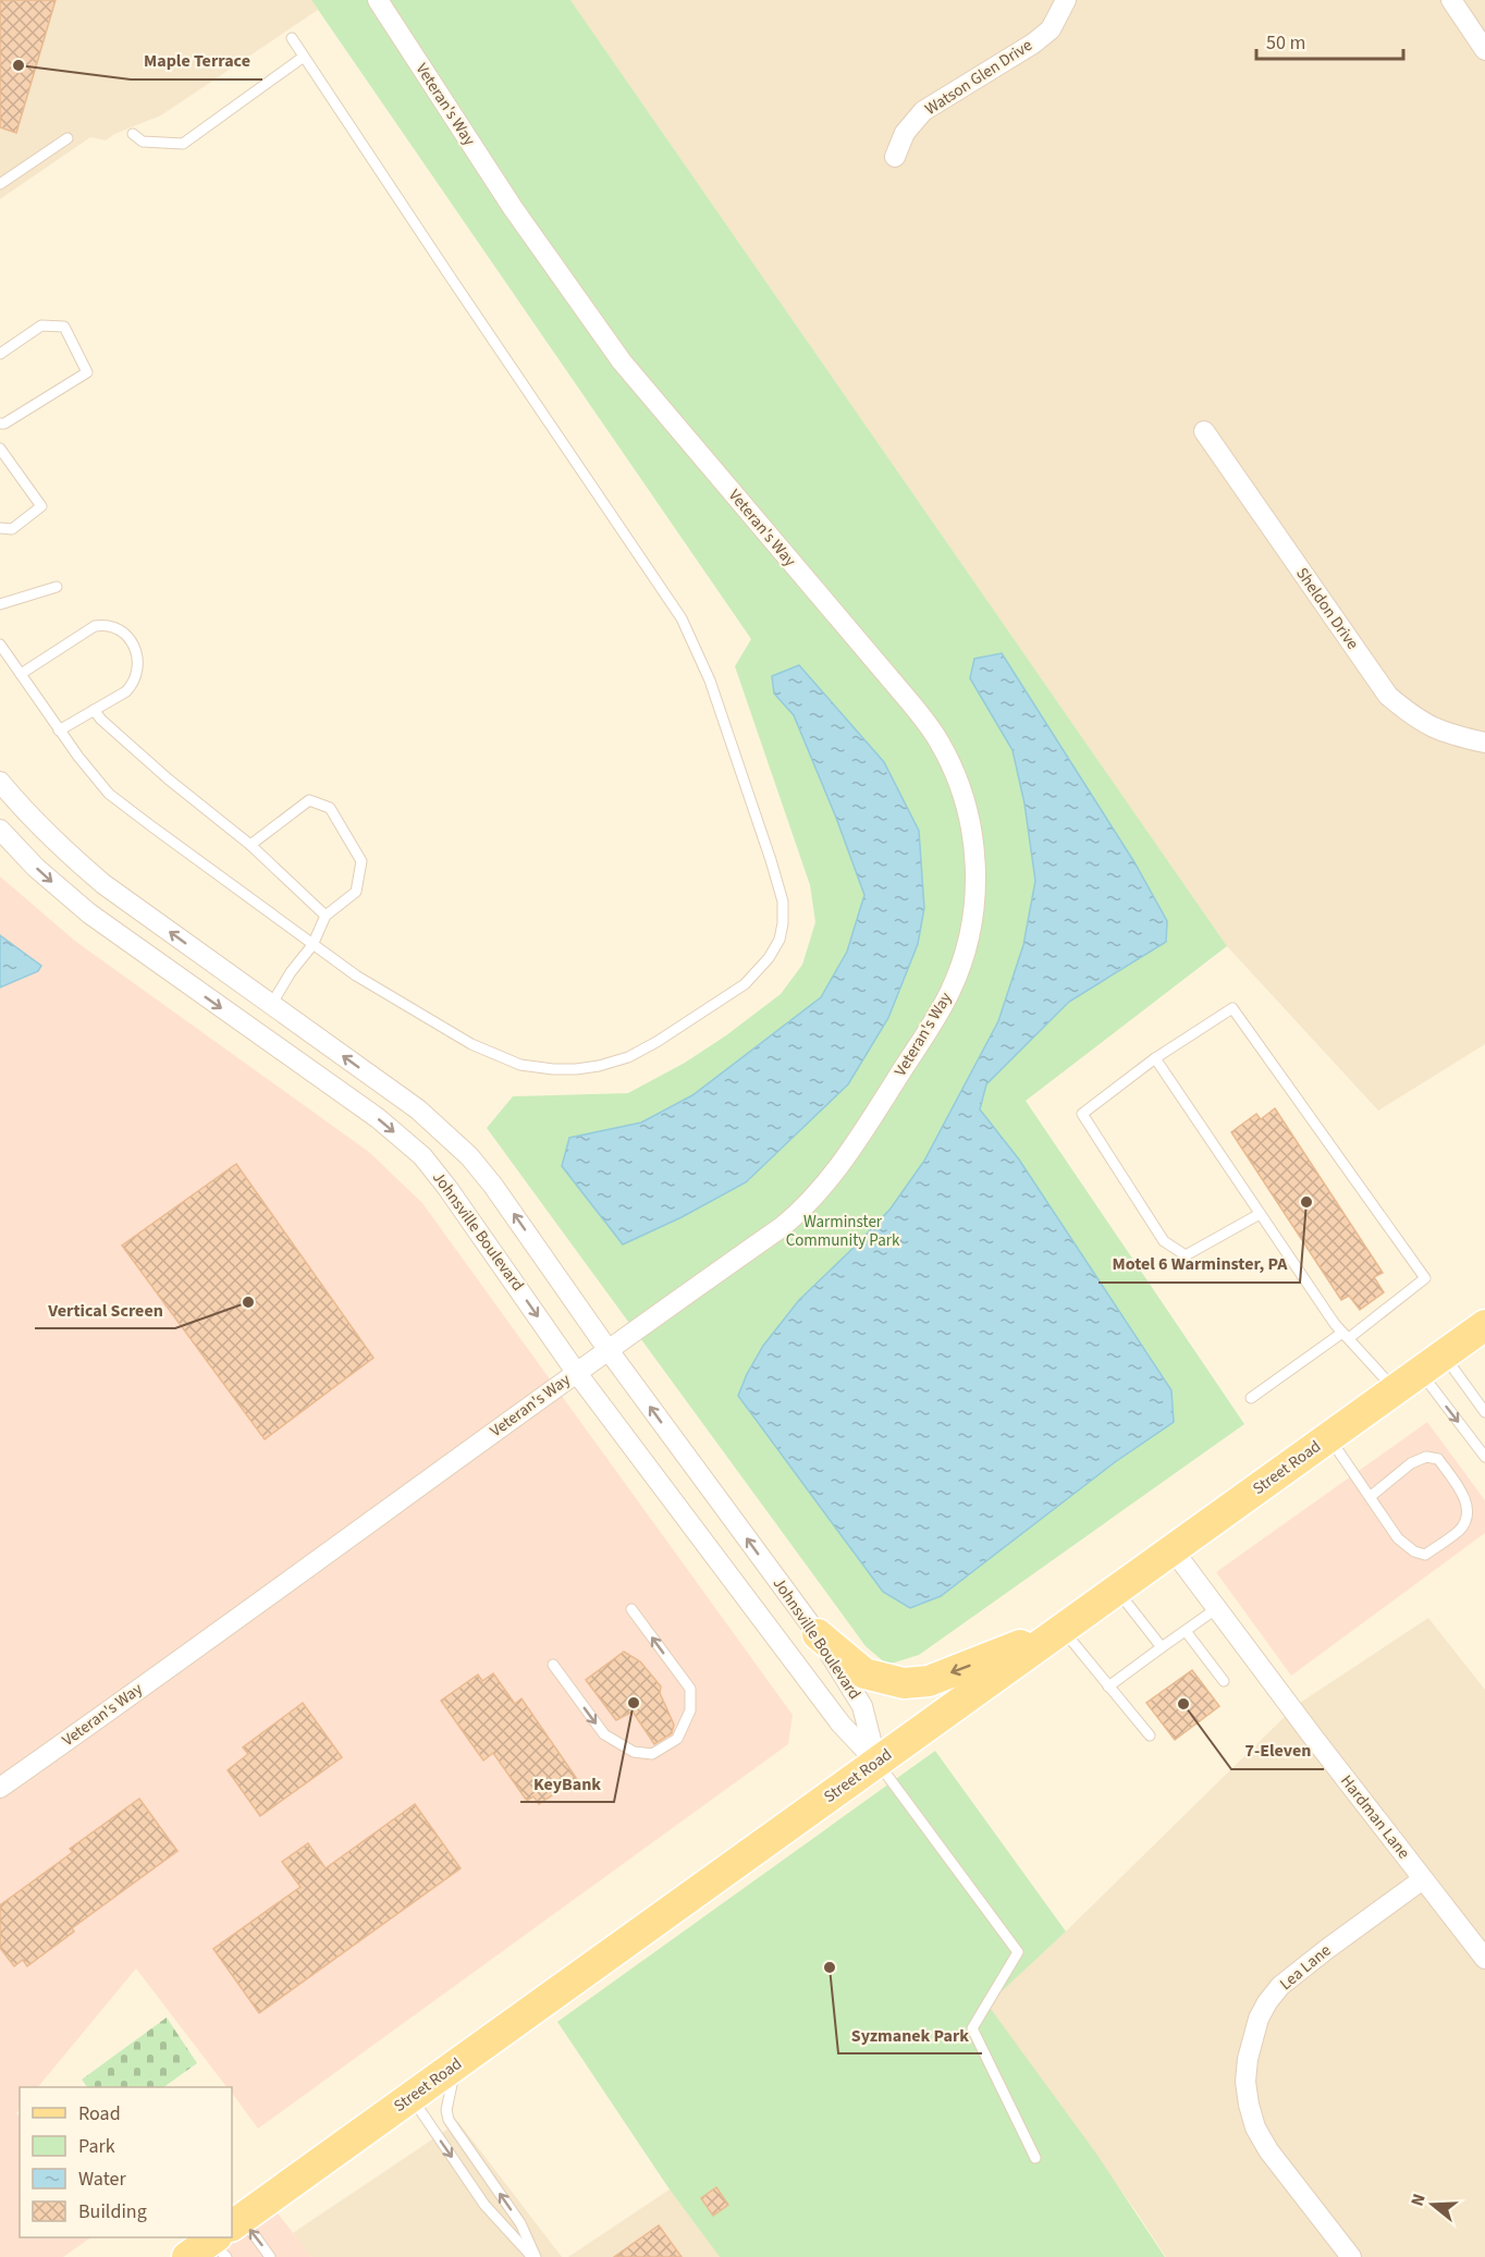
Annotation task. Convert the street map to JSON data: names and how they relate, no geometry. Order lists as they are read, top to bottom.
{
  "streets": {
    "main road": ["Street Road"],
    "street": [
      "Watson Glen Drive",
      "Veteran's Way",
      "Sheldon Drive",
      "Johnsville Boulevard",
      "Hardman Lane",
      "Lea Lane"
    ]
  },
  "crossings": [
    ["Veteran's Way", "Johnsville Boulevard"],
    ["Johnsville Boulevard", "Street Road"],
    ["Street Road", "Hardman Lane"],
    ["Hardman Lane", "Lea Lane"]
  ],
  "parks": ["Warminster Community Park"],
  "places": [
    "Maple Terrace",
    "Motel 6 Warminster, PA",
    "Vertical Screen",
    "KeyBank",
    "7-Eleven",
    "Syzmanek Park"
  ],
  "legend": [
    "Road",
    "Park",
    "Water",
    "Building"
  ],
  "scale_bar": "50 m",
  "north": "left"
}
